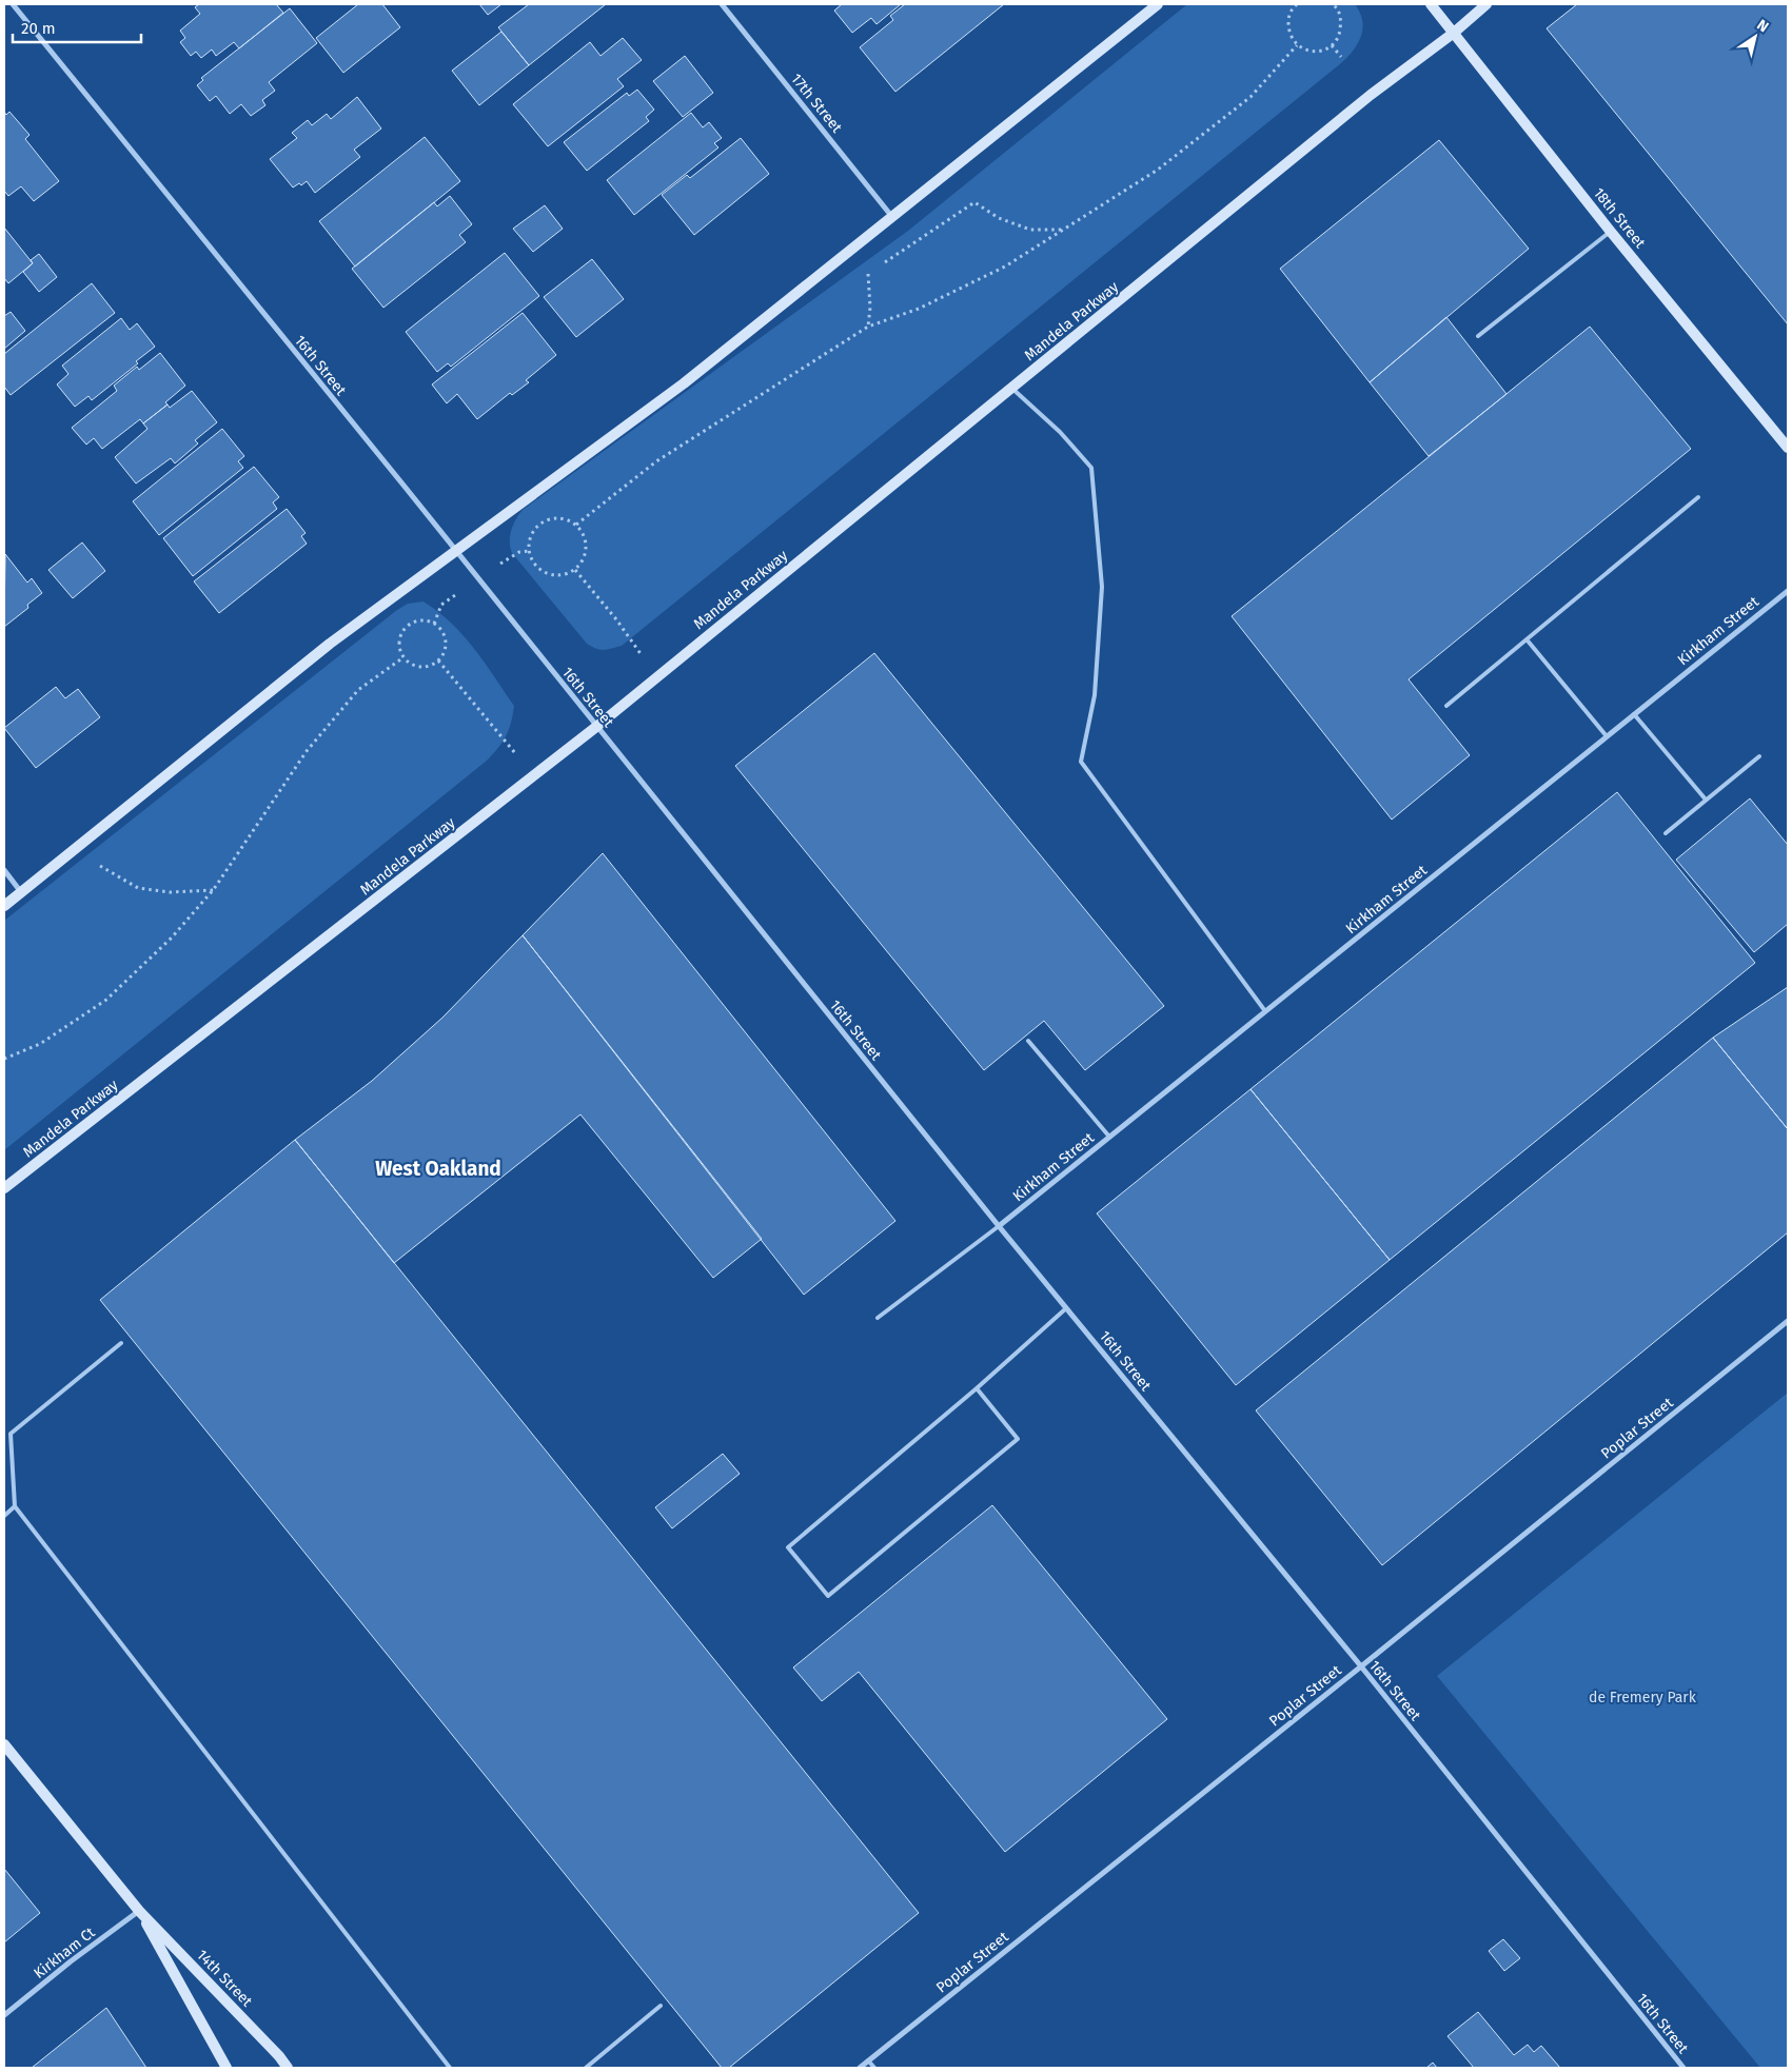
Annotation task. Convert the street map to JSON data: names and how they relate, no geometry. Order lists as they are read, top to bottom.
{
  "streets": {
    "main road": ["18th Street", "Mandela Parkway", "14th Street"],
    "street": [
      "17th Street",
      "16th Street",
      "Kirkham Street",
      "Poplar Street",
      "Kirkham Ct"
    ]
  },
  "crossings": [
    ["18th Street", "Mandela Parkway"],
    ["Mandela Parkway", "16th Street"],
    ["16th Street", "Kirkham Street"],
    ["16th Street", "Poplar Street"],
    ["Kirkham Ct", "14th Street"]
  ],
  "districts": ["West Oakland"],
  "parks": ["de Fremery Park"],
  "scale_bar": "20 m",
  "north": "top right"
}
